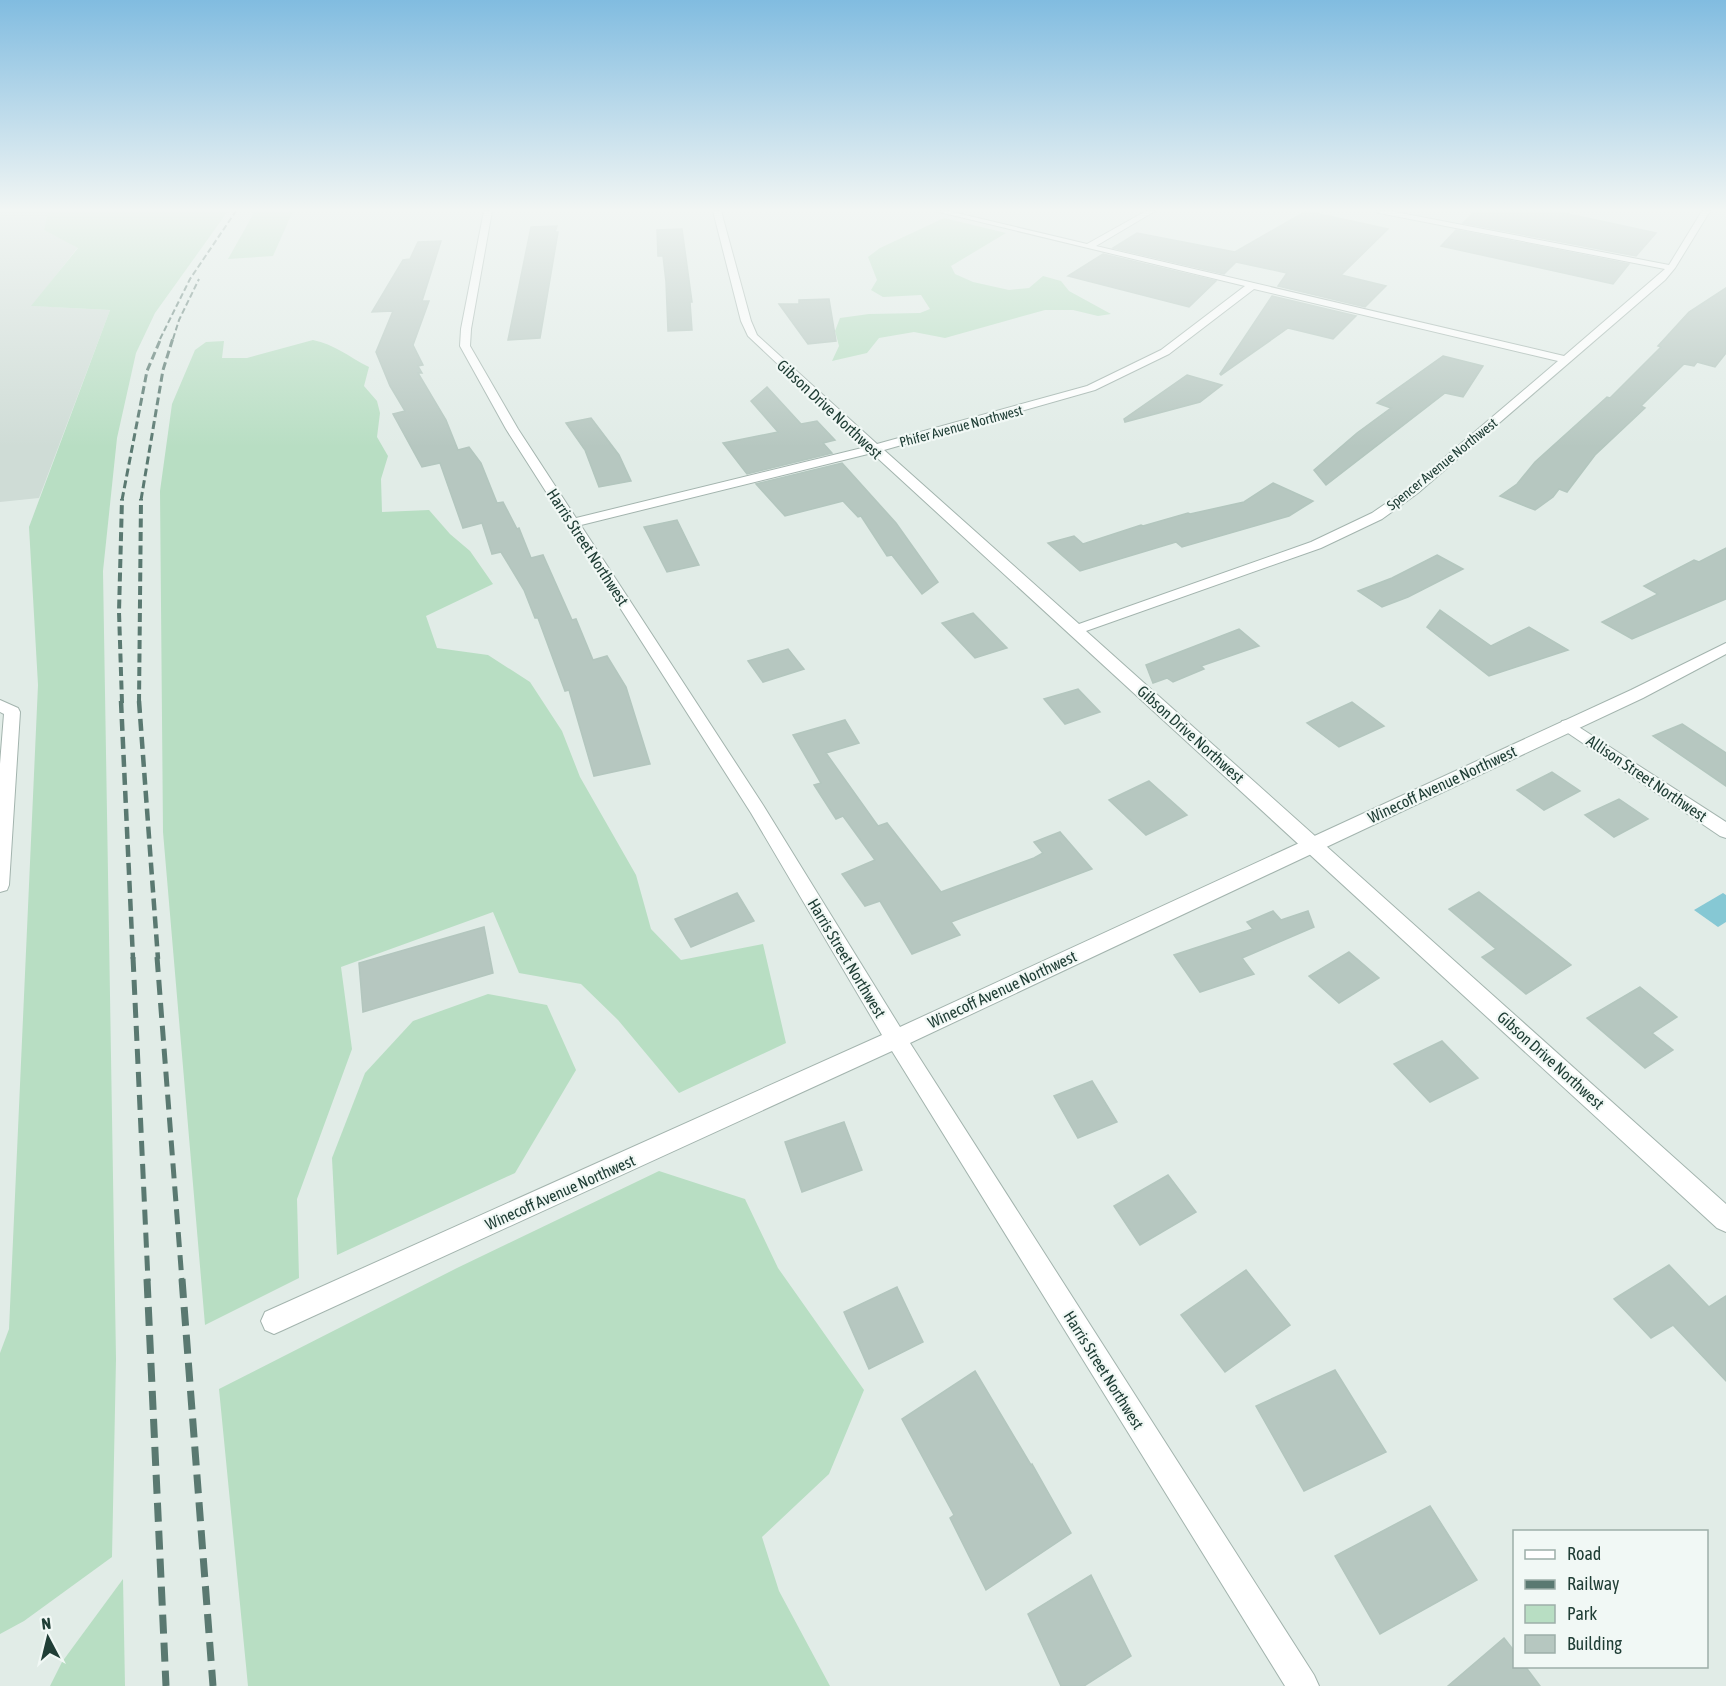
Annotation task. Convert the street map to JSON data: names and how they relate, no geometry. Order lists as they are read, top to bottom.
{
  "streets": {
    "street": [
      "Gibson Drive Northwest",
      "Phifer Avenue Northwest",
      "Spencer Avenue Northwest",
      "Harris Street Northwest",
      "Allison Street Northwest",
      "Winecoff Avenue Northwest"
    ]
  },
  "crossings": [
    ["Gibson Drive Northwest", "Phifer Avenue Northwest"],
    ["Gibson Drive Northwest", "Spencer Avenue Northwest"],
    ["Gibson Drive Northwest", "Winecoff Avenue Northwest"],
    ["Phifer Avenue Northwest", "Harris Street Northwest"],
    ["Harris Street Northwest", "Winecoff Avenue Northwest"],
    ["Allison Street Northwest", "Winecoff Avenue Northwest"]
  ],
  "legend": [
    "Road",
    "Railway",
    "Park",
    "Building"
  ],
  "north": "top"
}
